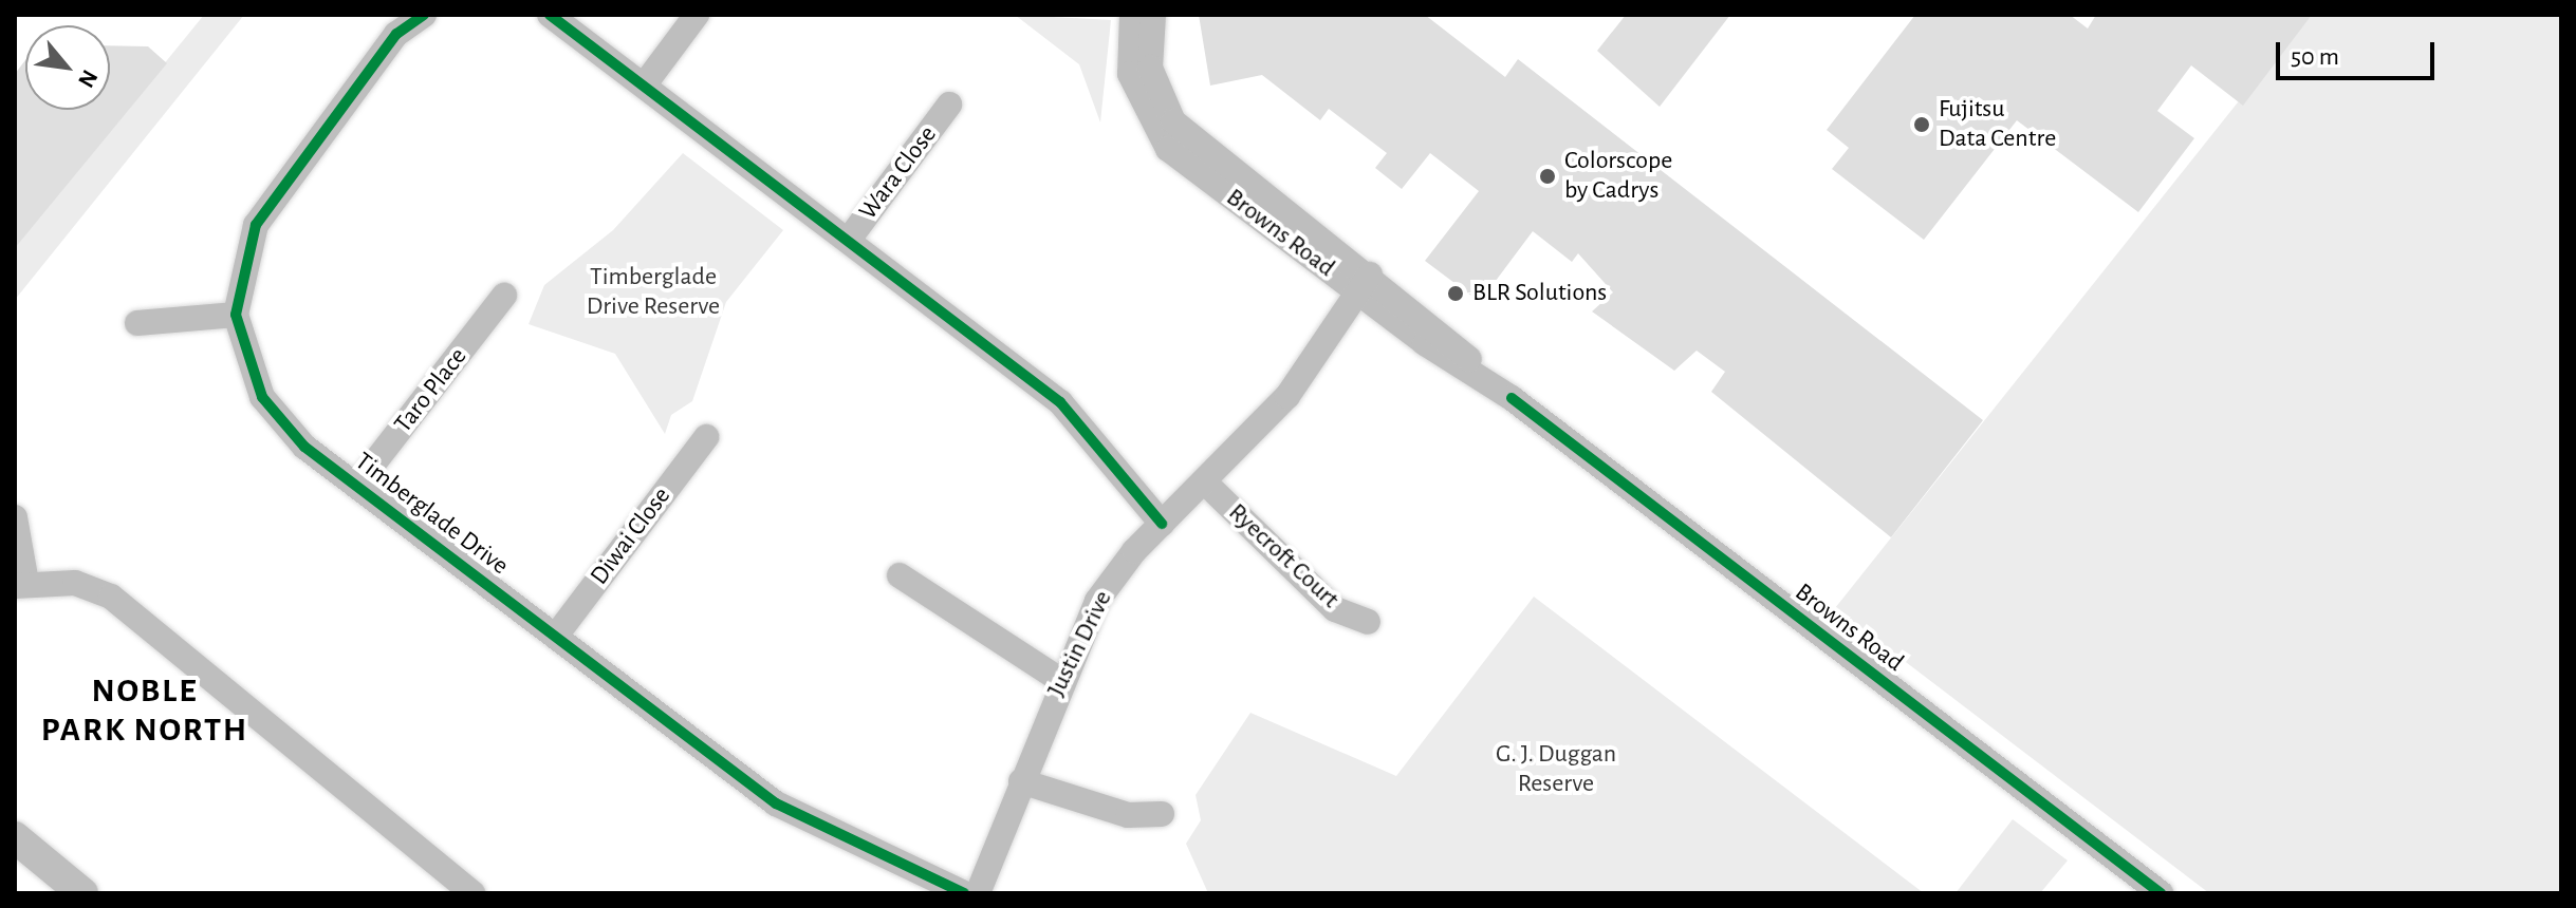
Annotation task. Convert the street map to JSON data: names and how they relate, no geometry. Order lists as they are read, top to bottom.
{
  "streets": {
    "street": [
      "Wara Close",
      "Browns Road",
      "Taro Place",
      "Timberglade Drive",
      "Diwai Close",
      "Ryecroft Court",
      "Justin Drive"
    ]
  },
  "crossings": [
    ["Browns Road", "Justin Drive"],
    ["Taro Place", "Timberglade Drive"],
    ["Timberglade Drive", "Diwai Close"],
    ["Ryecroft Court", "Justin Drive"]
  ],
  "districts": ["NOBLE PARK NORTH"],
  "parks": ["Timberglade Drive Reserve", "G. J. Duggan Reserve"],
  "places": ["Fujitsu Data Centre", "Colorscope by Cadrys", "BLR Solutions"],
  "scale_bar": "50 m",
  "north": "bottom right"
}
